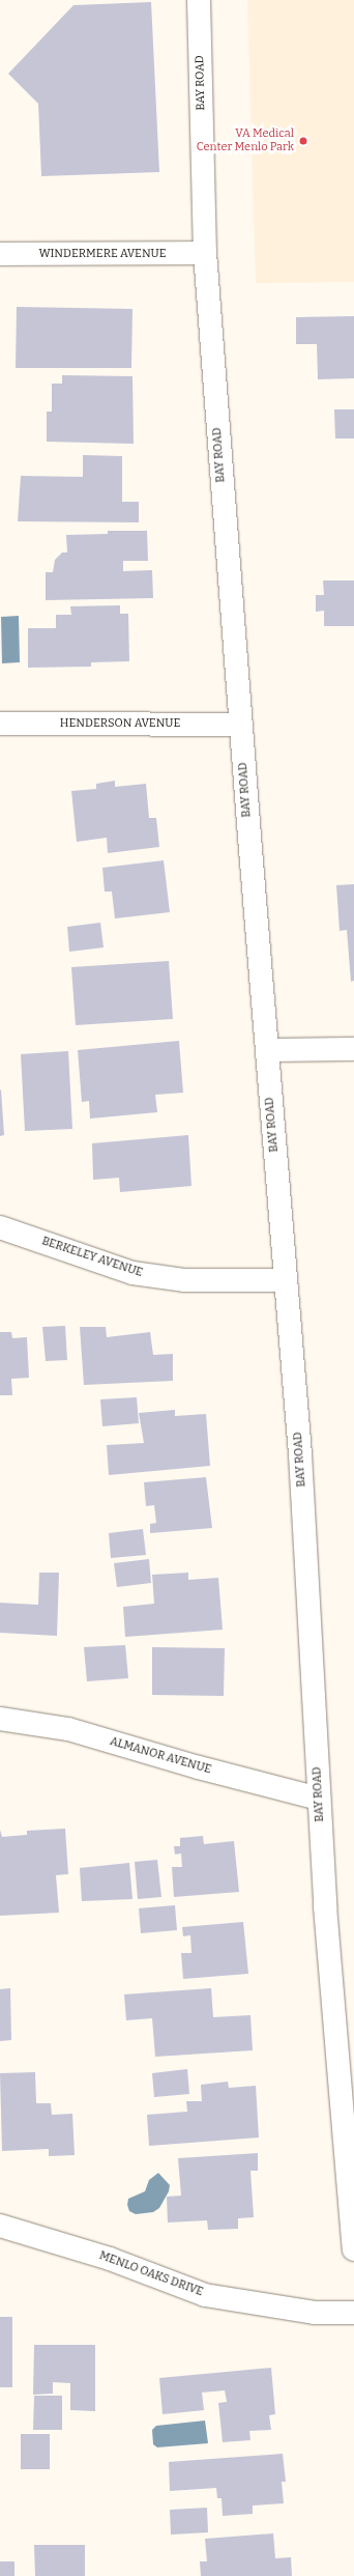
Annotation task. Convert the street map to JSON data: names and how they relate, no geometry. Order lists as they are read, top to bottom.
{
  "streets": {
    "street": [
      "BAY ROAD",
      "WINDERMERE AVENUE",
      "HENDERSON AVENUE",
      "BERKELEY AVENUE",
      "ALMANOR AVENUE",
      "MENLO OAKS DRIVE"
    ]
  },
  "crossings": [
    ["BAY ROAD", "WINDERMERE AVENUE"],
    ["BAY ROAD", "HENDERSON AVENUE"],
    ["BAY ROAD", "BERKELEY AVENUE"],
    ["BAY ROAD", "ALMANOR AVENUE"]
  ],
  "places": ["VA Medical Center Menlo Park"]
}
